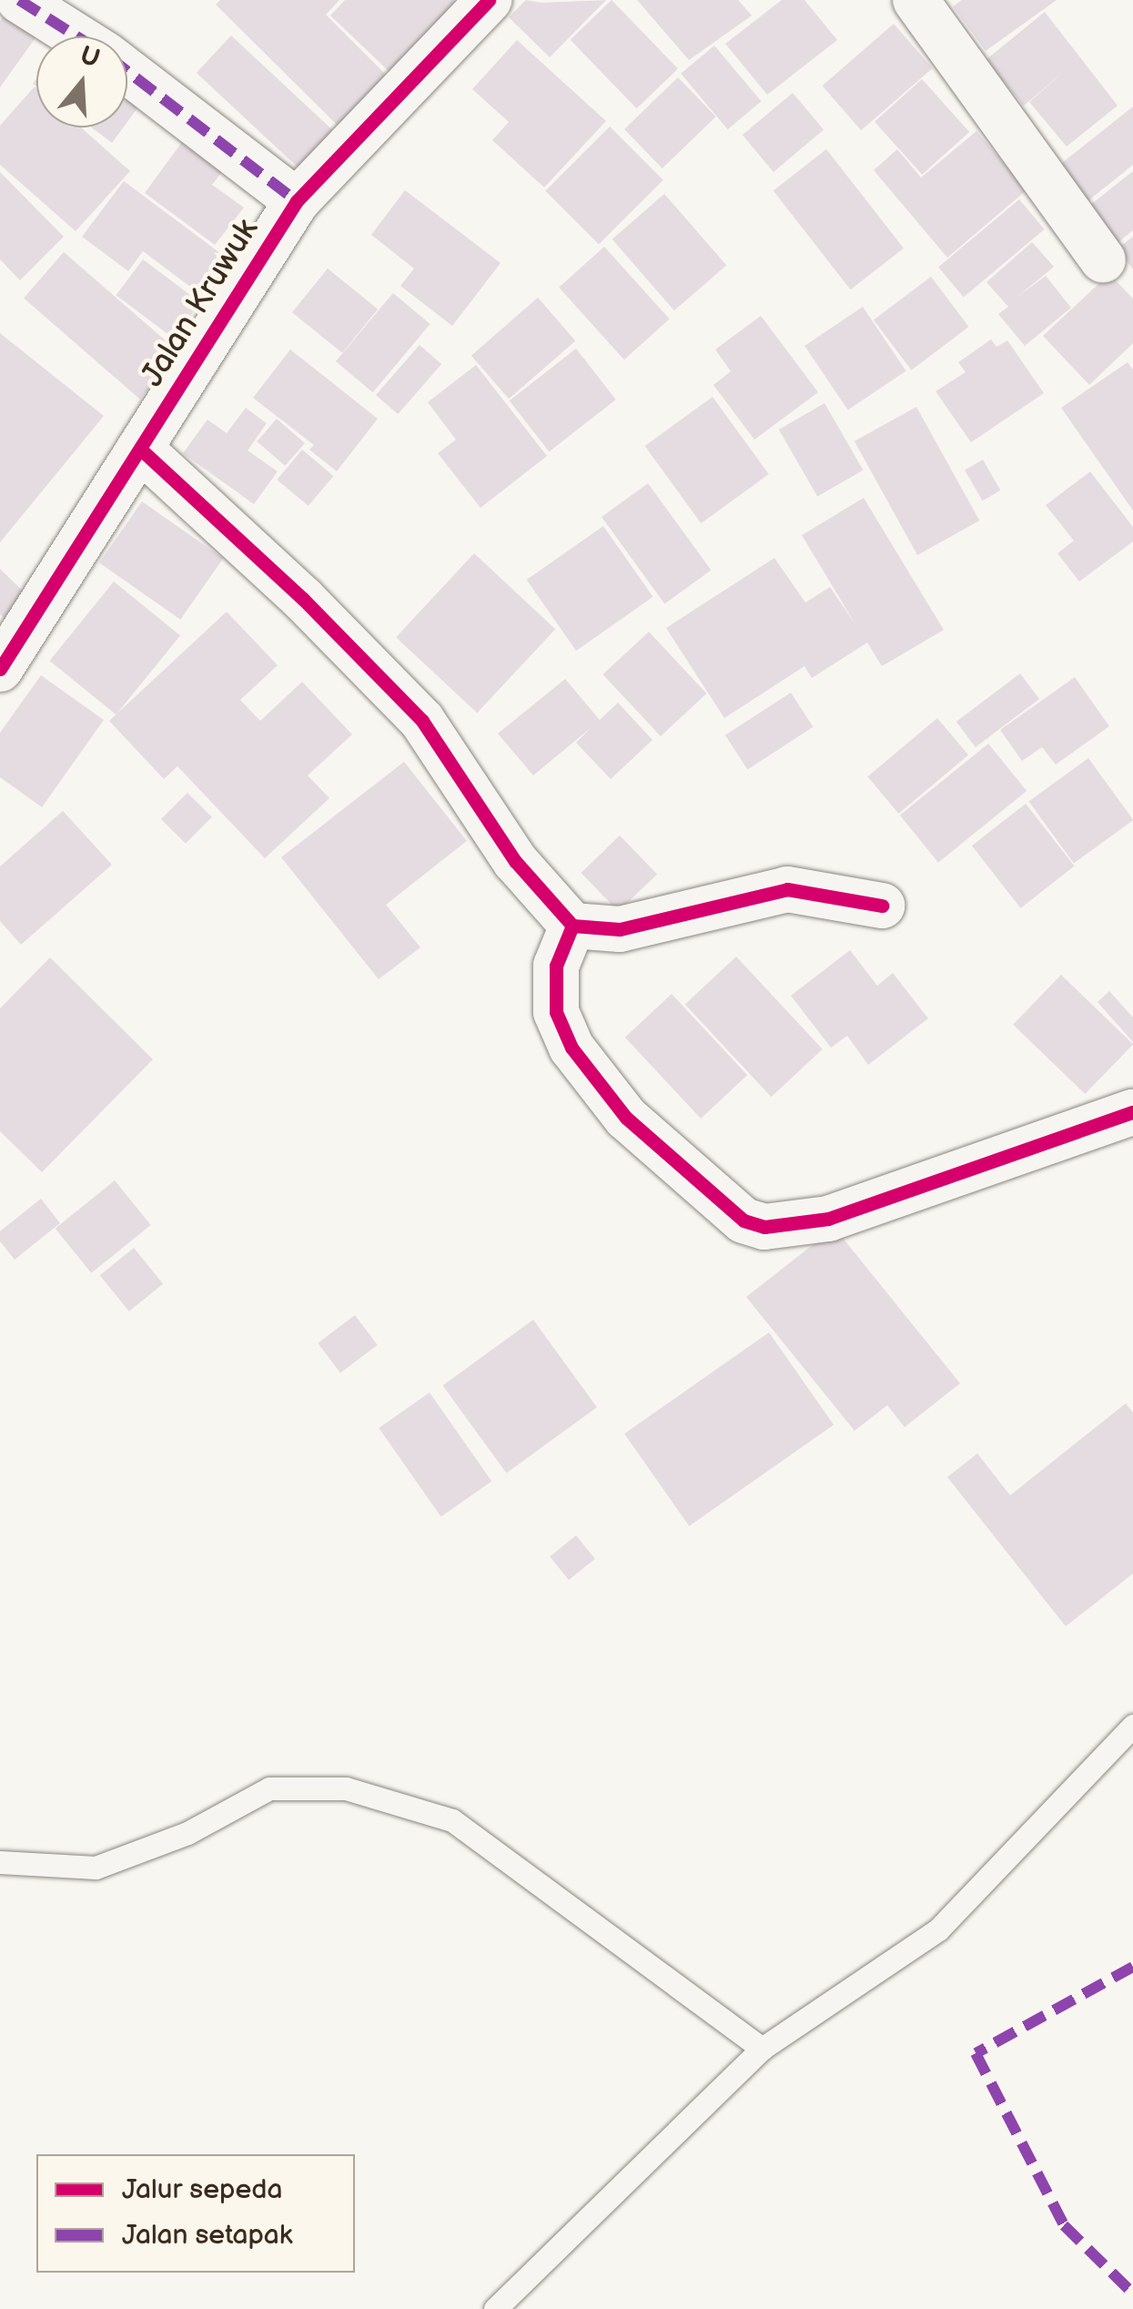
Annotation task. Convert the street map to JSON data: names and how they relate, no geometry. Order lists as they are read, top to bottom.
{
  "streets": {
    "street": ["Jalan Kruwuk"]
  },
  "legend": ["Jalur sepeda", "Jalan setapak"],
  "north": "top"
}
